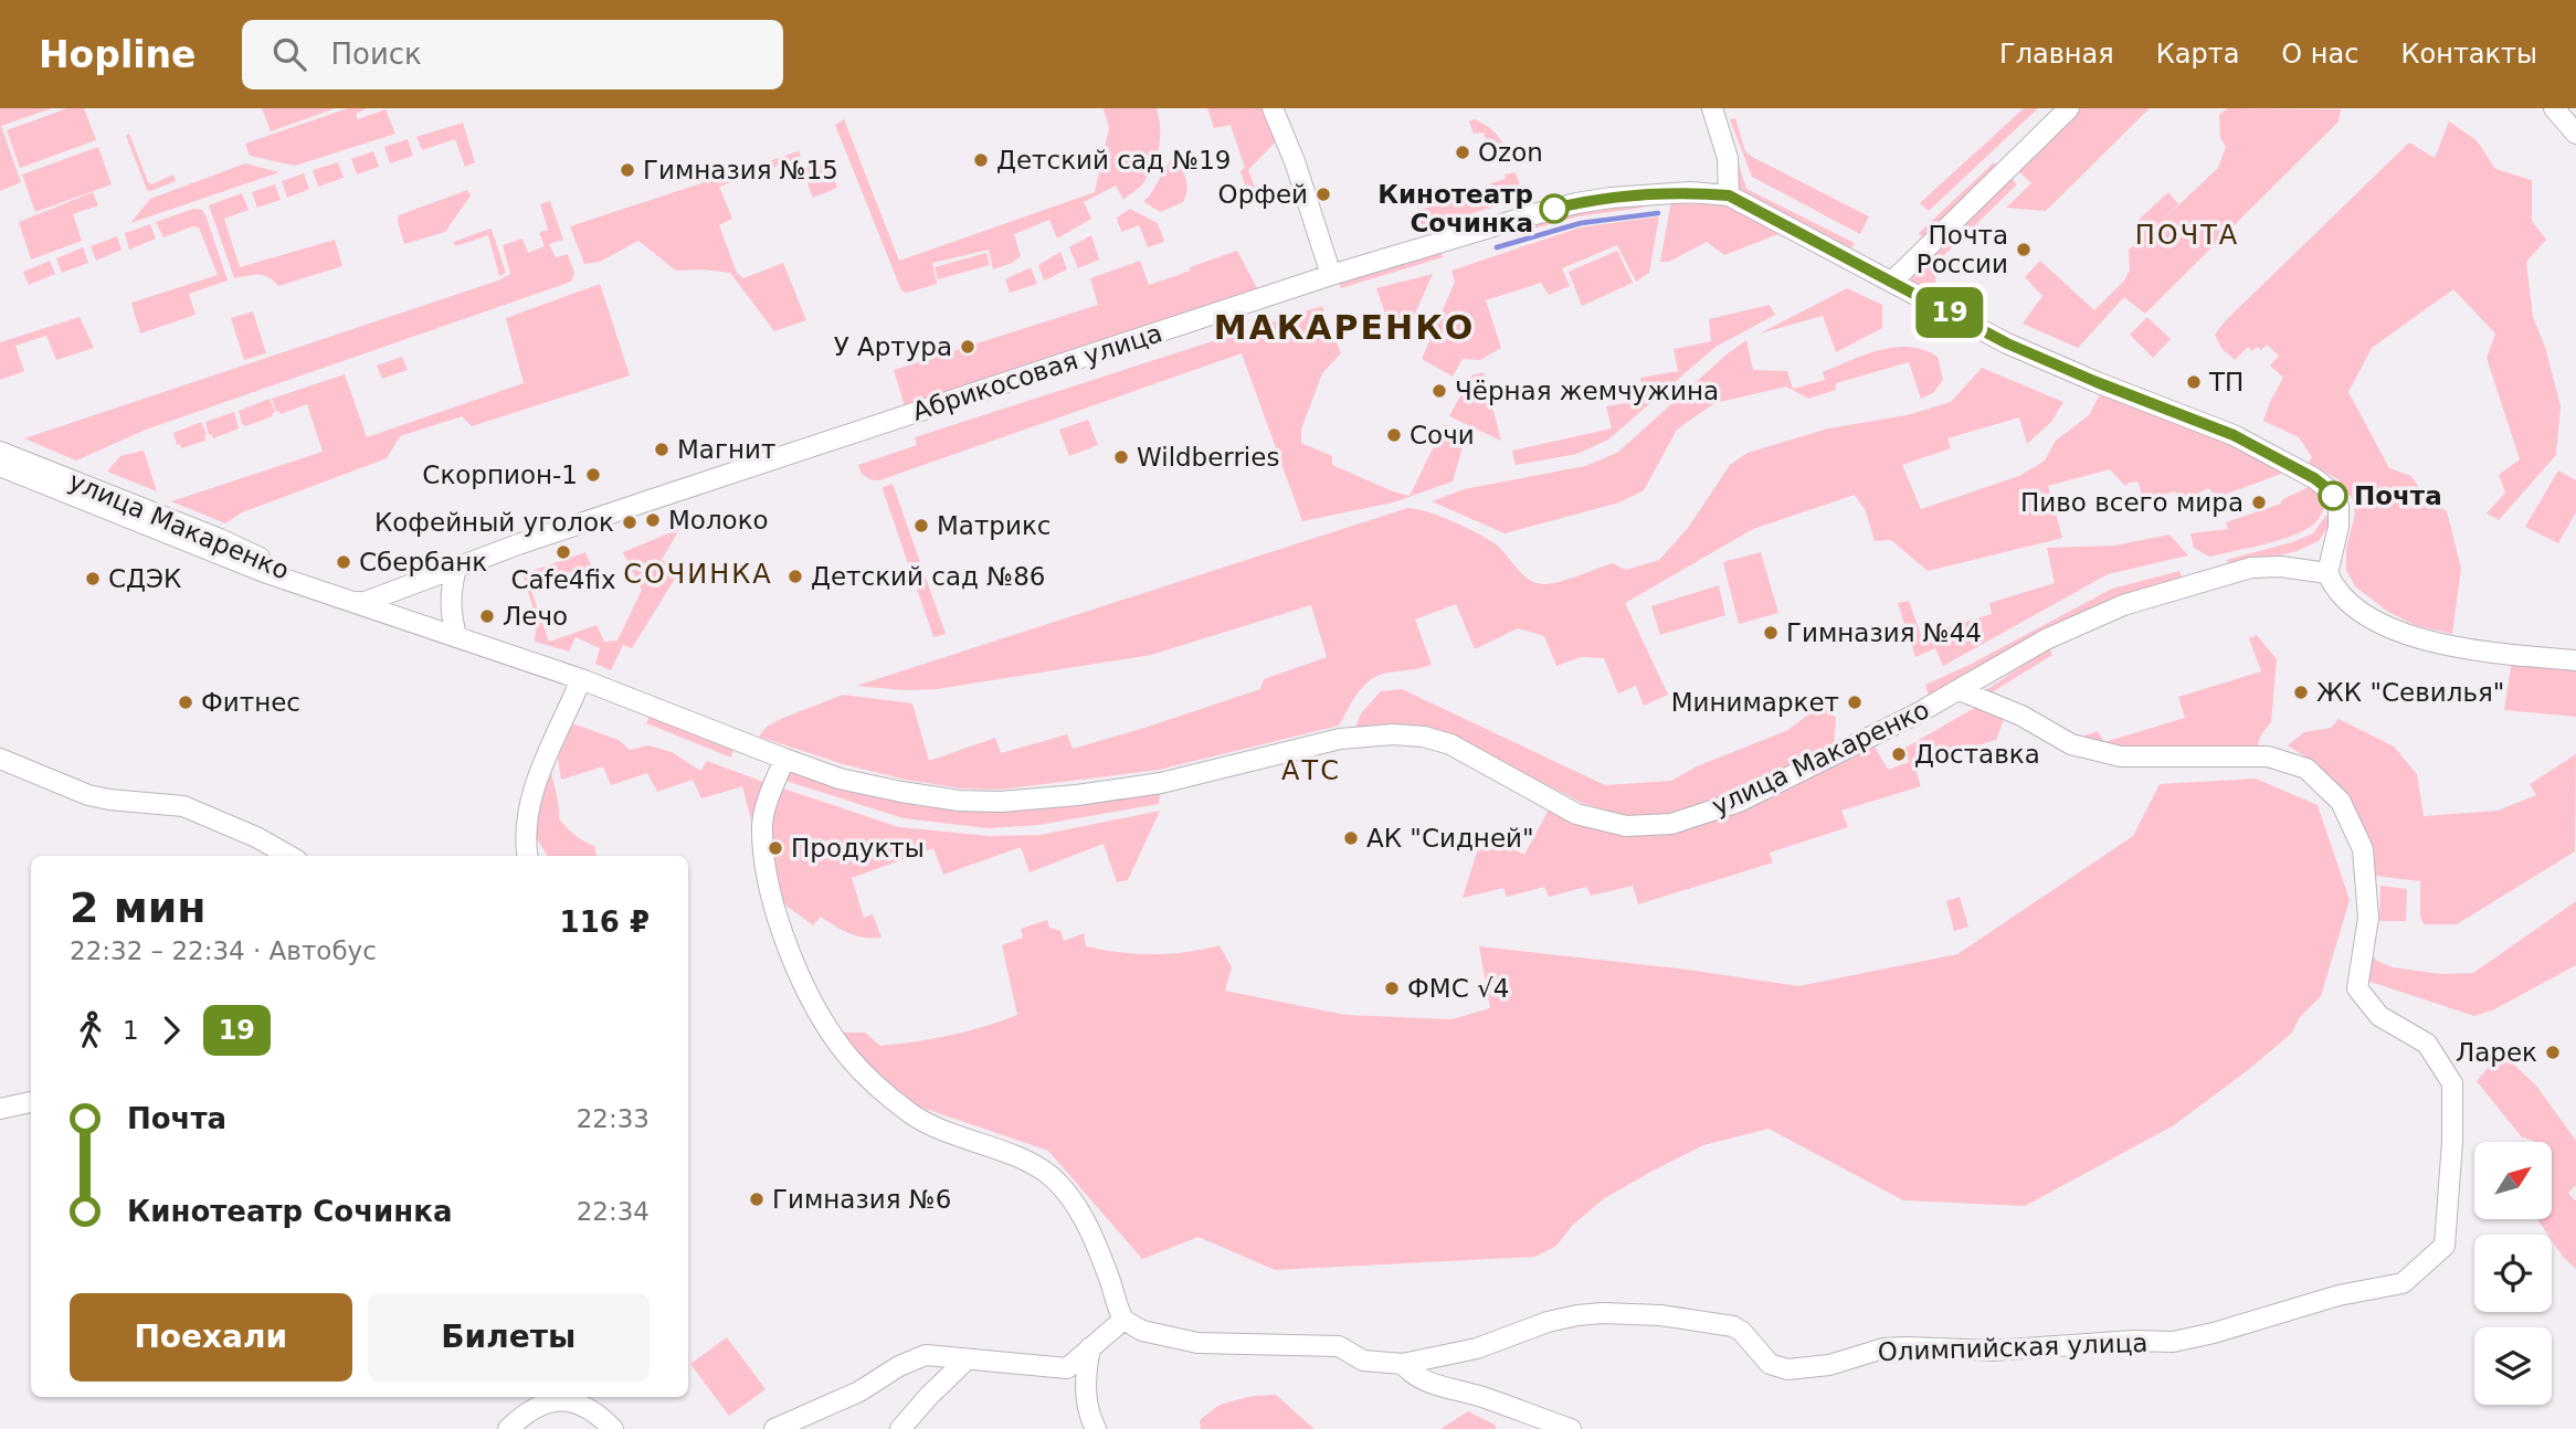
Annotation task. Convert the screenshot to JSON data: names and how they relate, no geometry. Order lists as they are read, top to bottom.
{
  "streets": {
    "street": ["Абрикосовая улица", "улица Макаренко", "Олимпийская улица"]
  },
  "crossings": [
    ["Абрикосовая улица", "улица Макаренко"],
    ["улица Макаренко", "Олимпийская улица"]
  ],
  "districts": [
    "ПОЧТА",
    "МАКАРЕНКО",
    "СОЧИНКА",
    "АТС"
  ],
  "places": [
    "Ozon",
    "Детский сад №19",
    "Гимназия №15",
    "Орфей",
    "Кинотеатр Сочинка",
    "Почта России",
    "У Артура",
    "ТП",
    "Чёрная жемчужина",
    "Сочи",
    "Магнит",
    "Wildberries",
    "Скорпион-1",
    "Почта",
    "Пиво всего мира",
    "Молоко",
    "Кофейный уголок",
    "Матрикс",
    "Cafe4fix",
    "Сбербанк",
    "Детский сад №86",
    "СДЭК",
    "Лечо",
    "Гимназия №44",
    "ЖК \"Севилья\"",
    "Фитнес",
    "Минимаркет",
    "Доставка",
    "АК \"Сидней\"",
    "Продукты",
    "ФМС √4",
    "Ларек",
    "Гимназия №6"
  ],
  "lines": ["bus line 19"],
  "north": "top right",
  "page": {
    "header": "Hopline",
    "search": "Поиск",
    "nav": [
      "Главная",
      "Карта",
      "О нас",
      "Контакты"
    ],
    "on_map": "19",
    "heading": ["2 мин", "22:32 – 22:34 · Автобус", "116 ₽"],
    "legs": ["1", "19"],
    "list": [
      {
        "name": "Почта",
        "value": "22:33"
      },
      {
        "name": "Кинотеатр Сочинка",
        "value": "22:34"
      }
    ],
    "buttons": ["Поехали", "Билеты"]
  }
}
